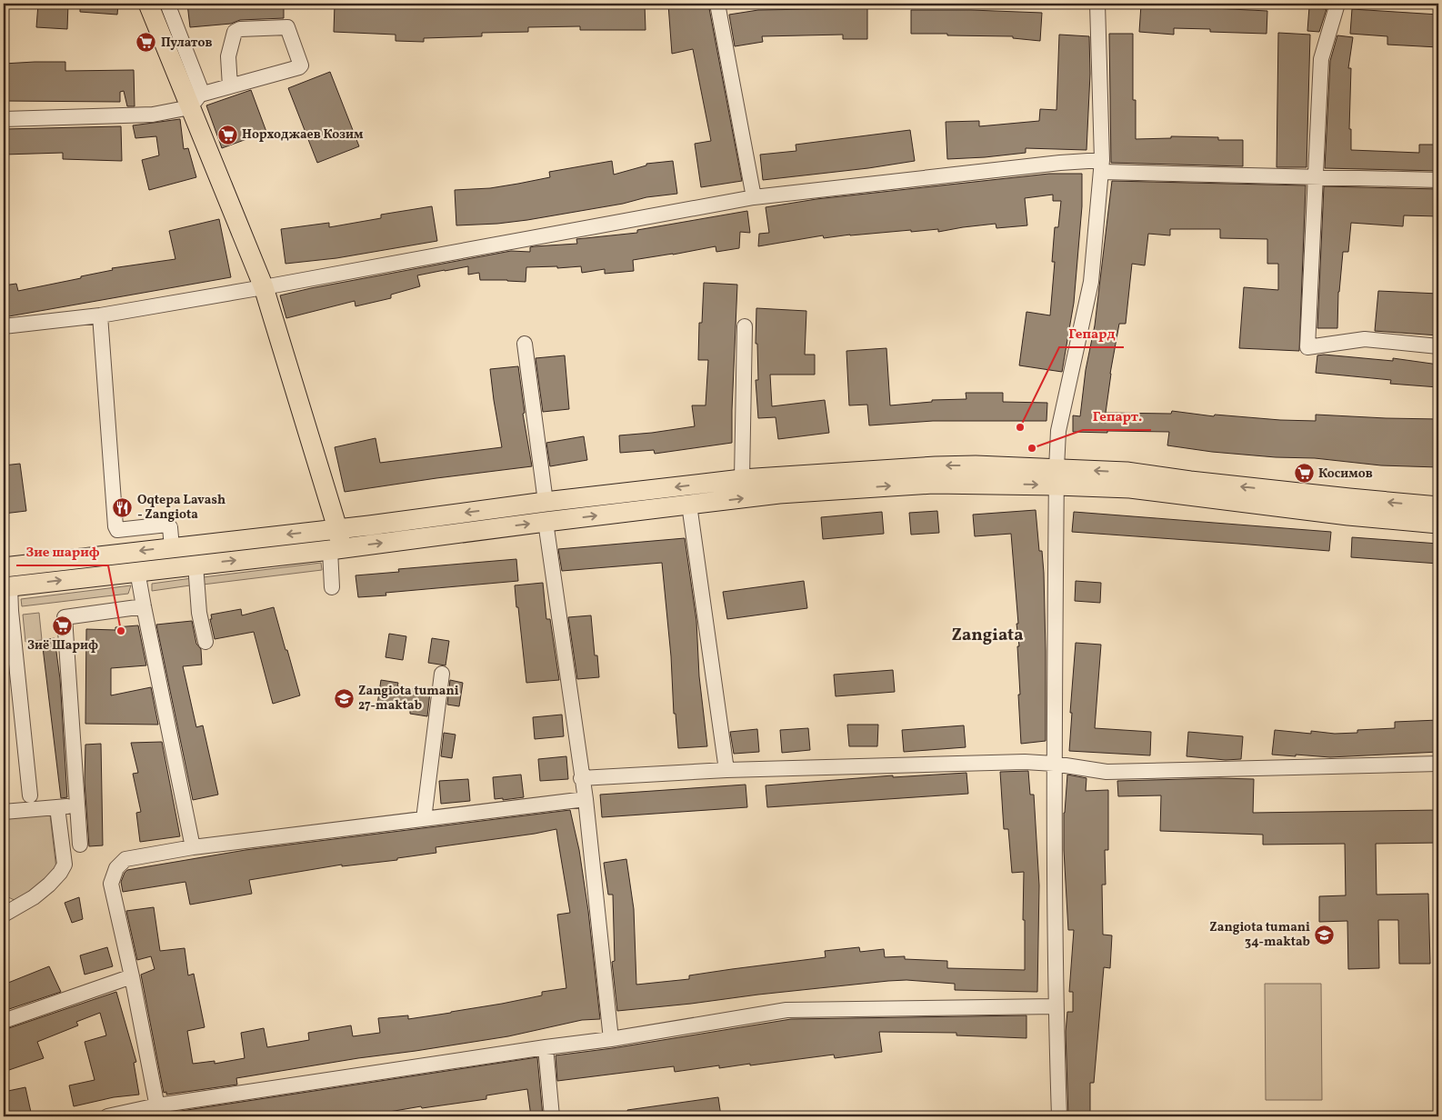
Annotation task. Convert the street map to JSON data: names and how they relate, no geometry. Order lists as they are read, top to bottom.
{
  "districts": ["Zangiata"],
  "places": {
    "supermarket": [
      "Пулатов",
      "Норходжаев Козим",
      "Косимов",
      "Зиё Шариф"
    ],
    "other": ["Гепард", "Гепарт.", "Зие шариф"],
    "restaurant": ["Oqtepa Lavash - Zangiota"],
    "school or university": ["Zangiota tumani 27-maktab", "Zangiota tumani 34-maktab"]
  }
}
